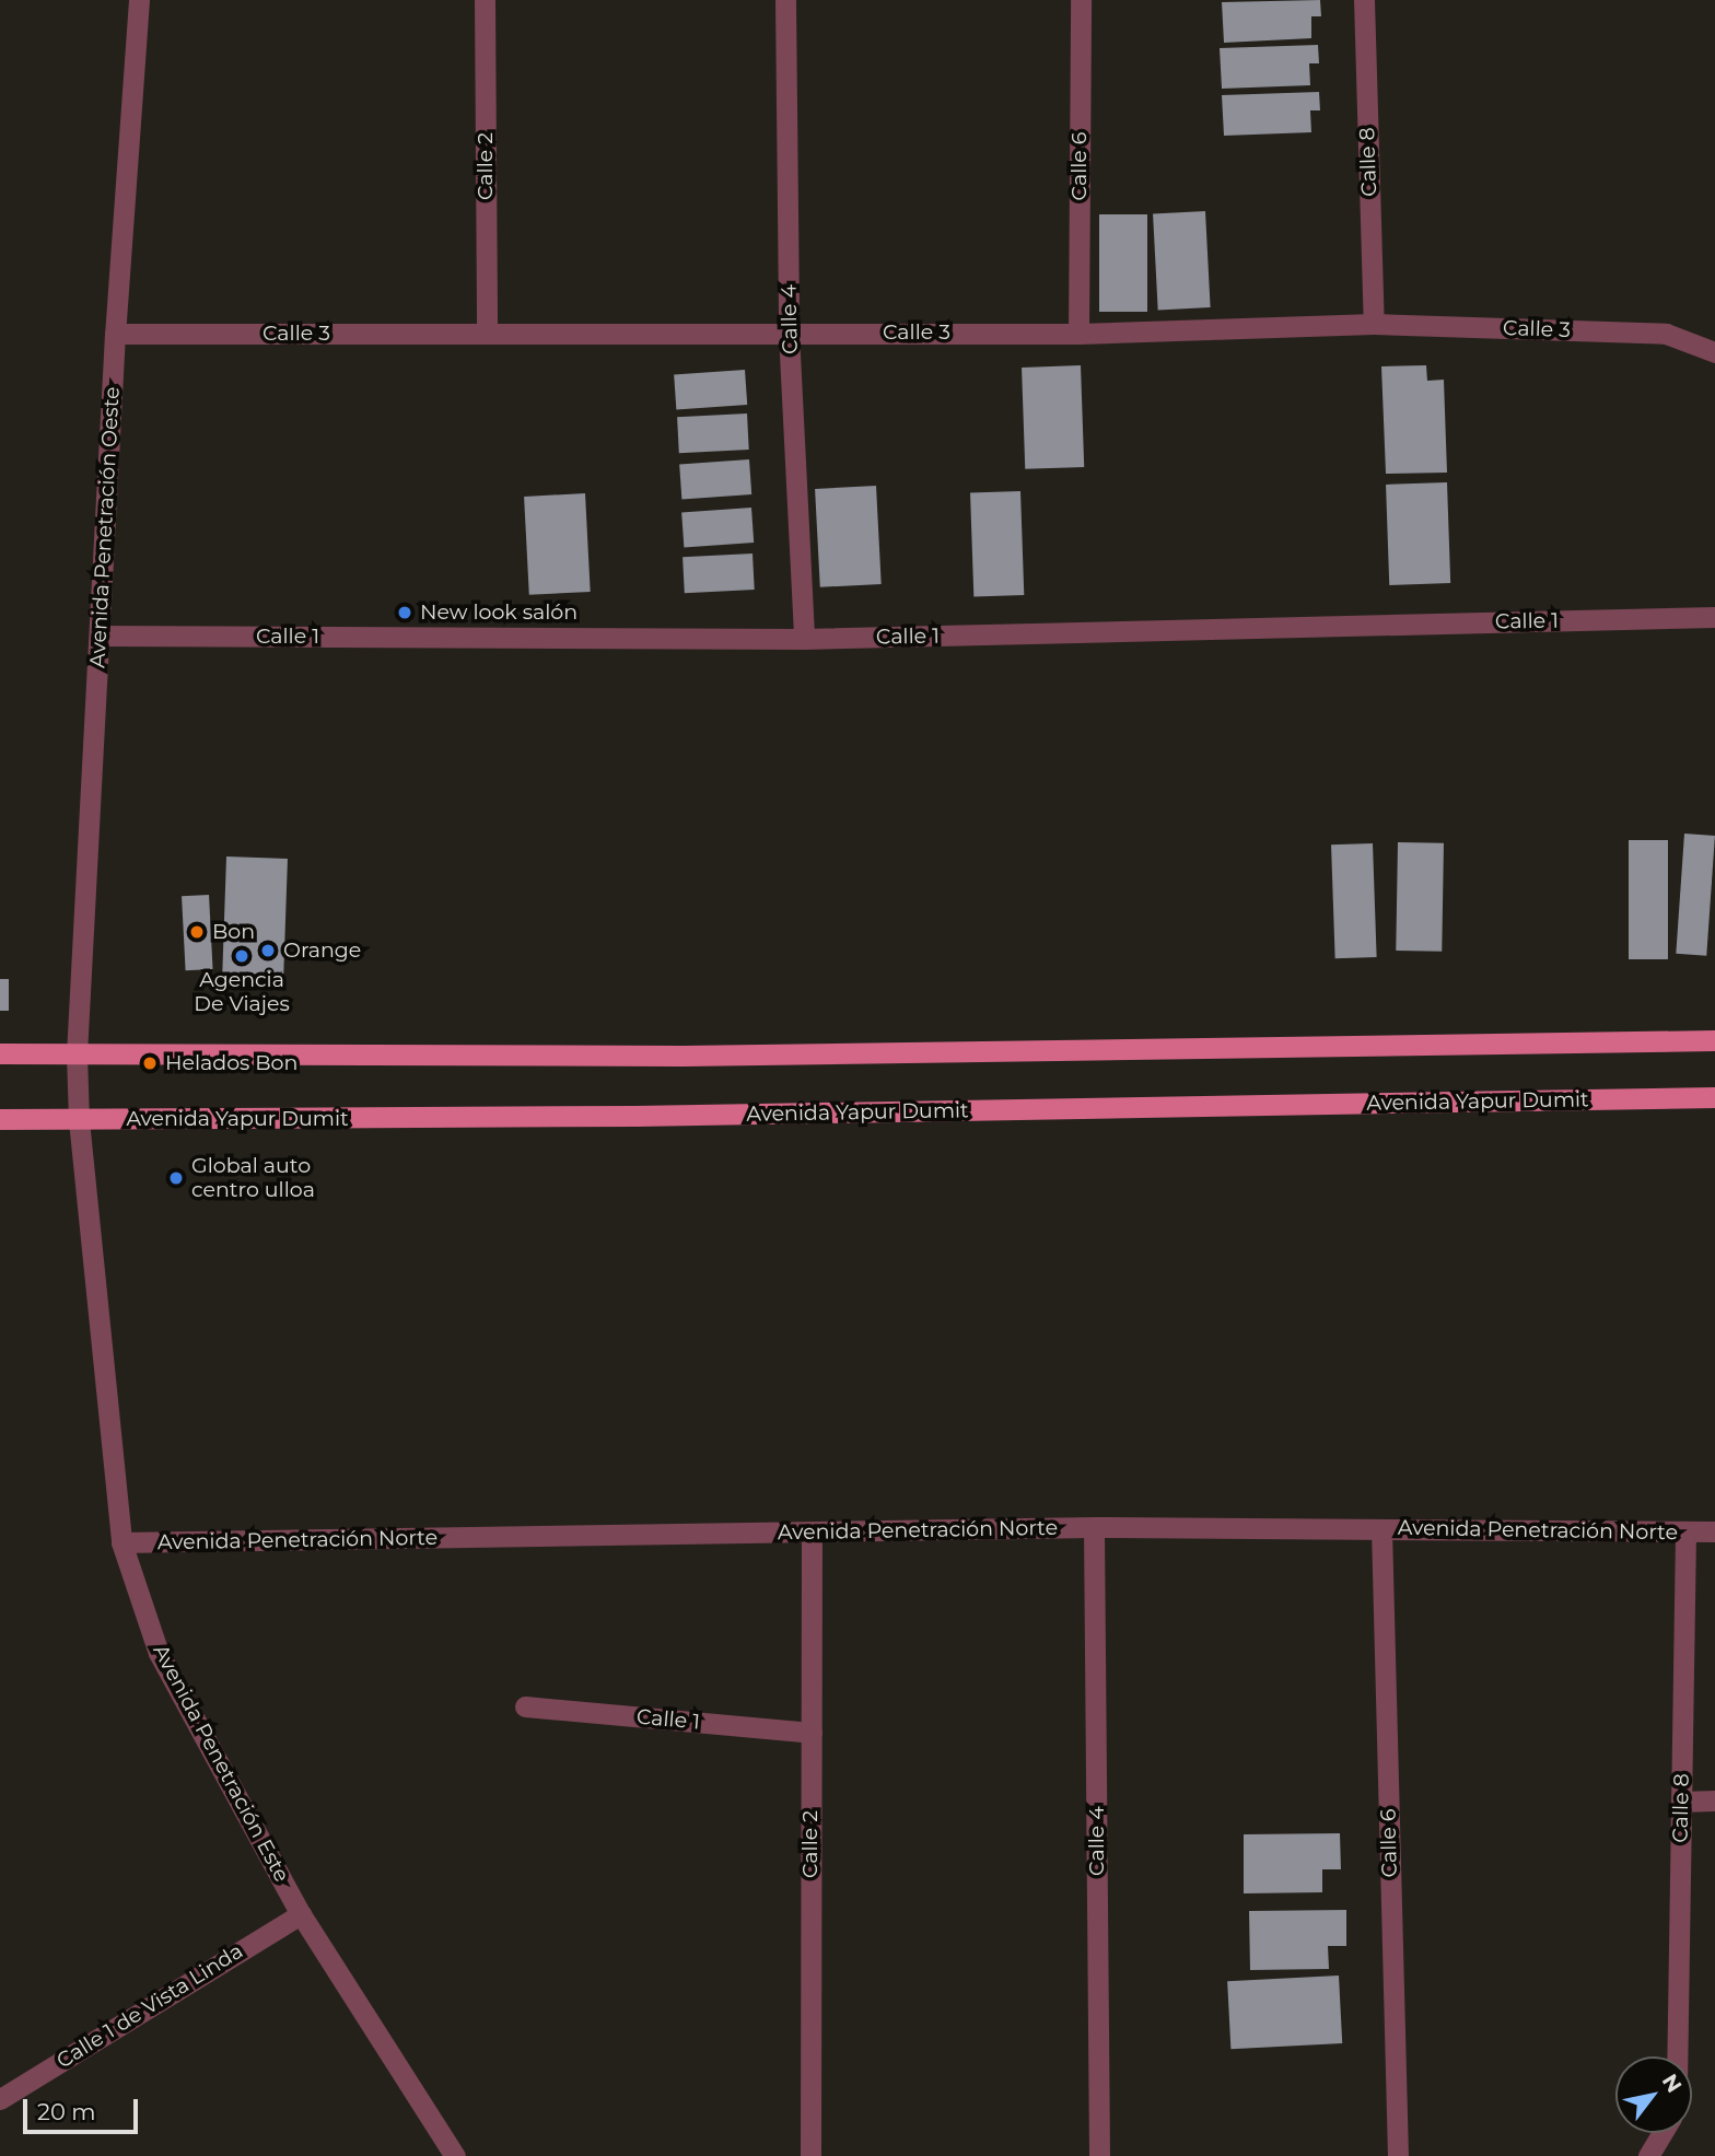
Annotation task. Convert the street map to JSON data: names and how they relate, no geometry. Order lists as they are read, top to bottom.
{
  "streets": {
    "main road": ["Avenida Yapur Dumit"],
    "street": [
      "Calle 8",
      "Calle 2",
      "Calle 6",
      "Calle 4",
      "Calle 3",
      "Avenida Penetración Oeste",
      "Calle 1",
      "Avenida Penetración Norte",
      "Avenida Penetración Este",
      "Calle 1 de Vista Linda"
    ]
  },
  "crossings": [
    ["Calle 8", "Calle 3"],
    ["Calle 8", "Avenida Penetración Norte"],
    ["Calle 2", "Calle 3"],
    ["Calle 2", "Calle 1"],
    ["Calle 2", "Avenida Penetración Norte"],
    ["Calle 6", "Calle 3"],
    ["Calle 6", "Avenida Penetración Norte"],
    ["Calle 4", "Calle 3"],
    ["Calle 4", "Calle 1"],
    ["Calle 4", "Avenida Penetración Norte"],
    ["Calle 3", "Avenida Penetración Oeste"],
    ["Avenida Penetración Oeste", "Calle 1"],
    ["Avenida Penetración Oeste", "Avenida Penetración Este"],
    ["Avenida Yapur Dumit", "Avenida Penetración Este"],
    ["Avenida Penetración Norte", "Avenida Penetración Este"],
    ["Avenida Penetración Este", "Calle 1 de Vista Linda"]
  ],
  "places": [
    "New look salón",
    "Bon",
    "Orange",
    "Agencia De Viajes",
    "Helados Bon",
    "Global auto centro ulloa"
  ],
  "scale_bar": "20 m",
  "north": "top right"
}
